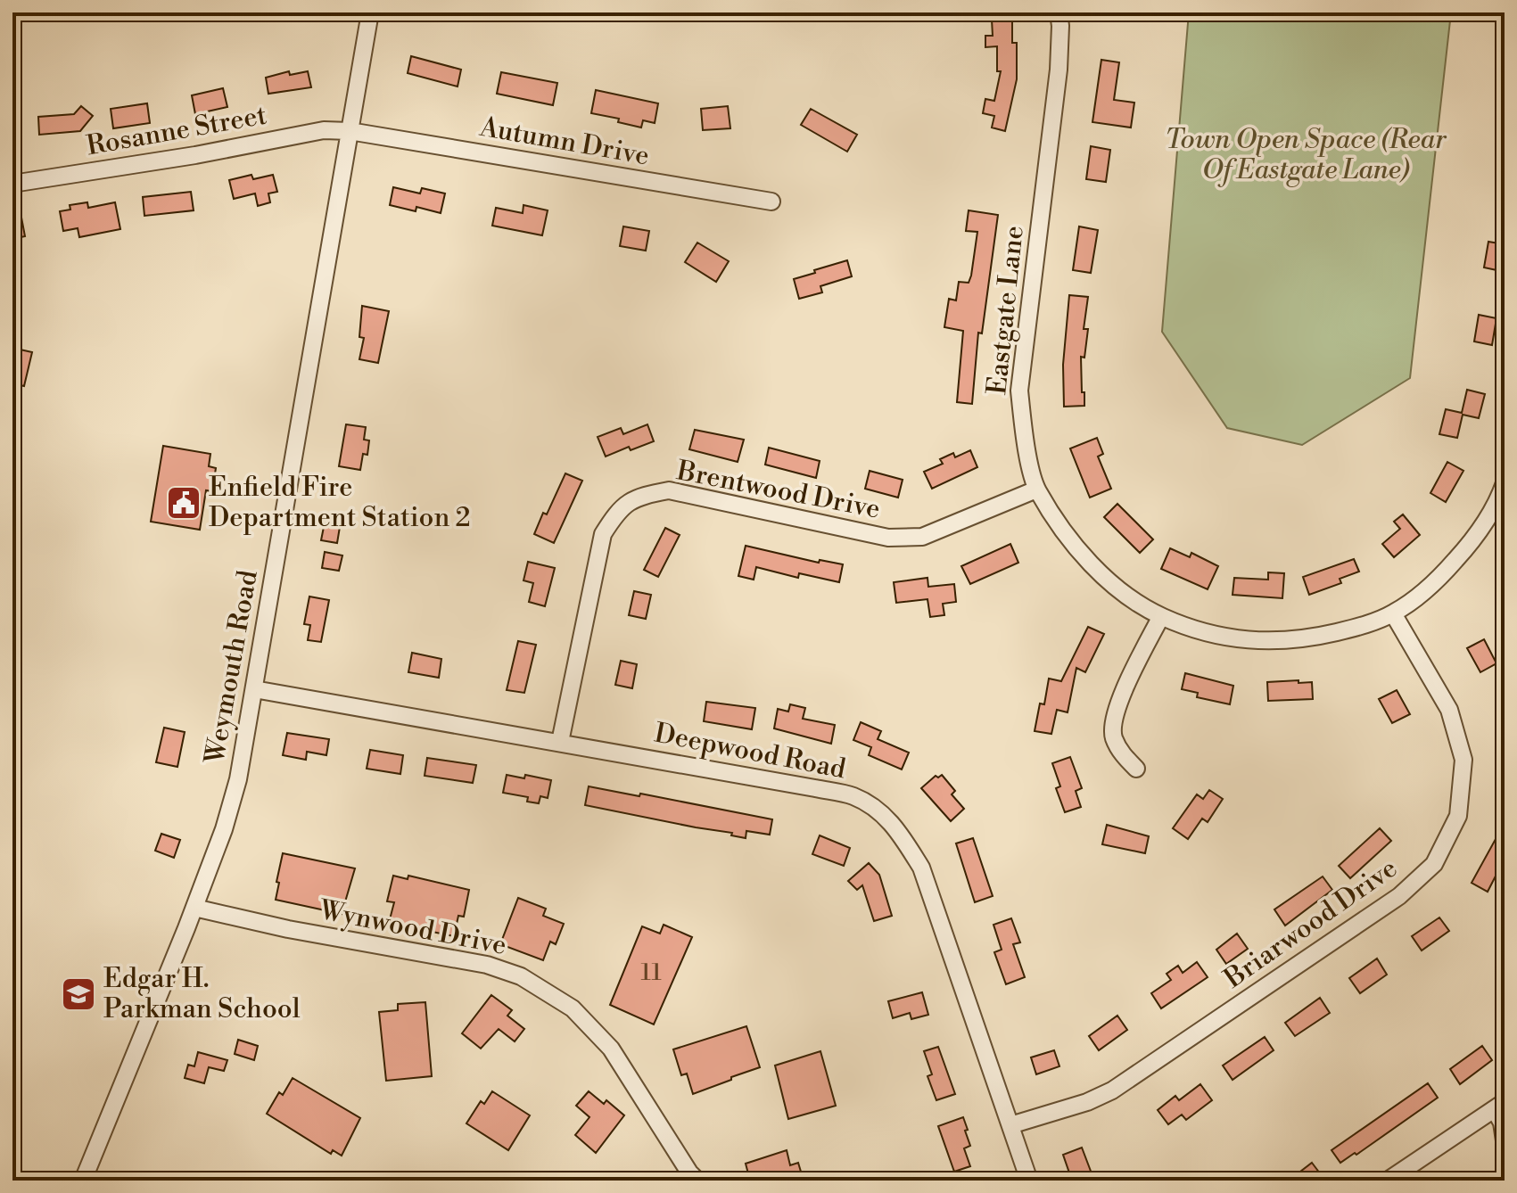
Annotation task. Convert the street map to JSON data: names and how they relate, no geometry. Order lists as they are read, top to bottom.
{
  "streets": {
    "street": [
      "Rosanne Street",
      "Autumn Drive",
      "Eastgate Lane",
      "Brentwood Drive",
      "Weymouth Road",
      "Deepwood Road",
      "Briarwood Drive",
      "Wynwood Drive"
    ]
  },
  "crossings": [
    ["Rosanne Street", "Autumn Drive"],
    ["Rosanne Street", "Weymouth Road"],
    ["Autumn Drive", "Weymouth Road"],
    ["Eastgate Lane", "Brentwood Drive"],
    ["Eastgate Lane", "Briarwood Drive"],
    ["Brentwood Drive", "Deepwood Road"],
    ["Weymouth Road", "Deepwood Road"],
    ["Weymouth Road", "Wynwood Drive"],
    ["Deepwood Road", "Briarwood Drive"]
  ],
  "parks": ["Town Open Space (Rear Of Eastgate Lane)"],
  "places": {
    "public building": ["Enfield Fire Department Station 2"],
    "school or university": ["Edgar H. Parkman School"]
  },
  "house_numbers": ["11"]
}
